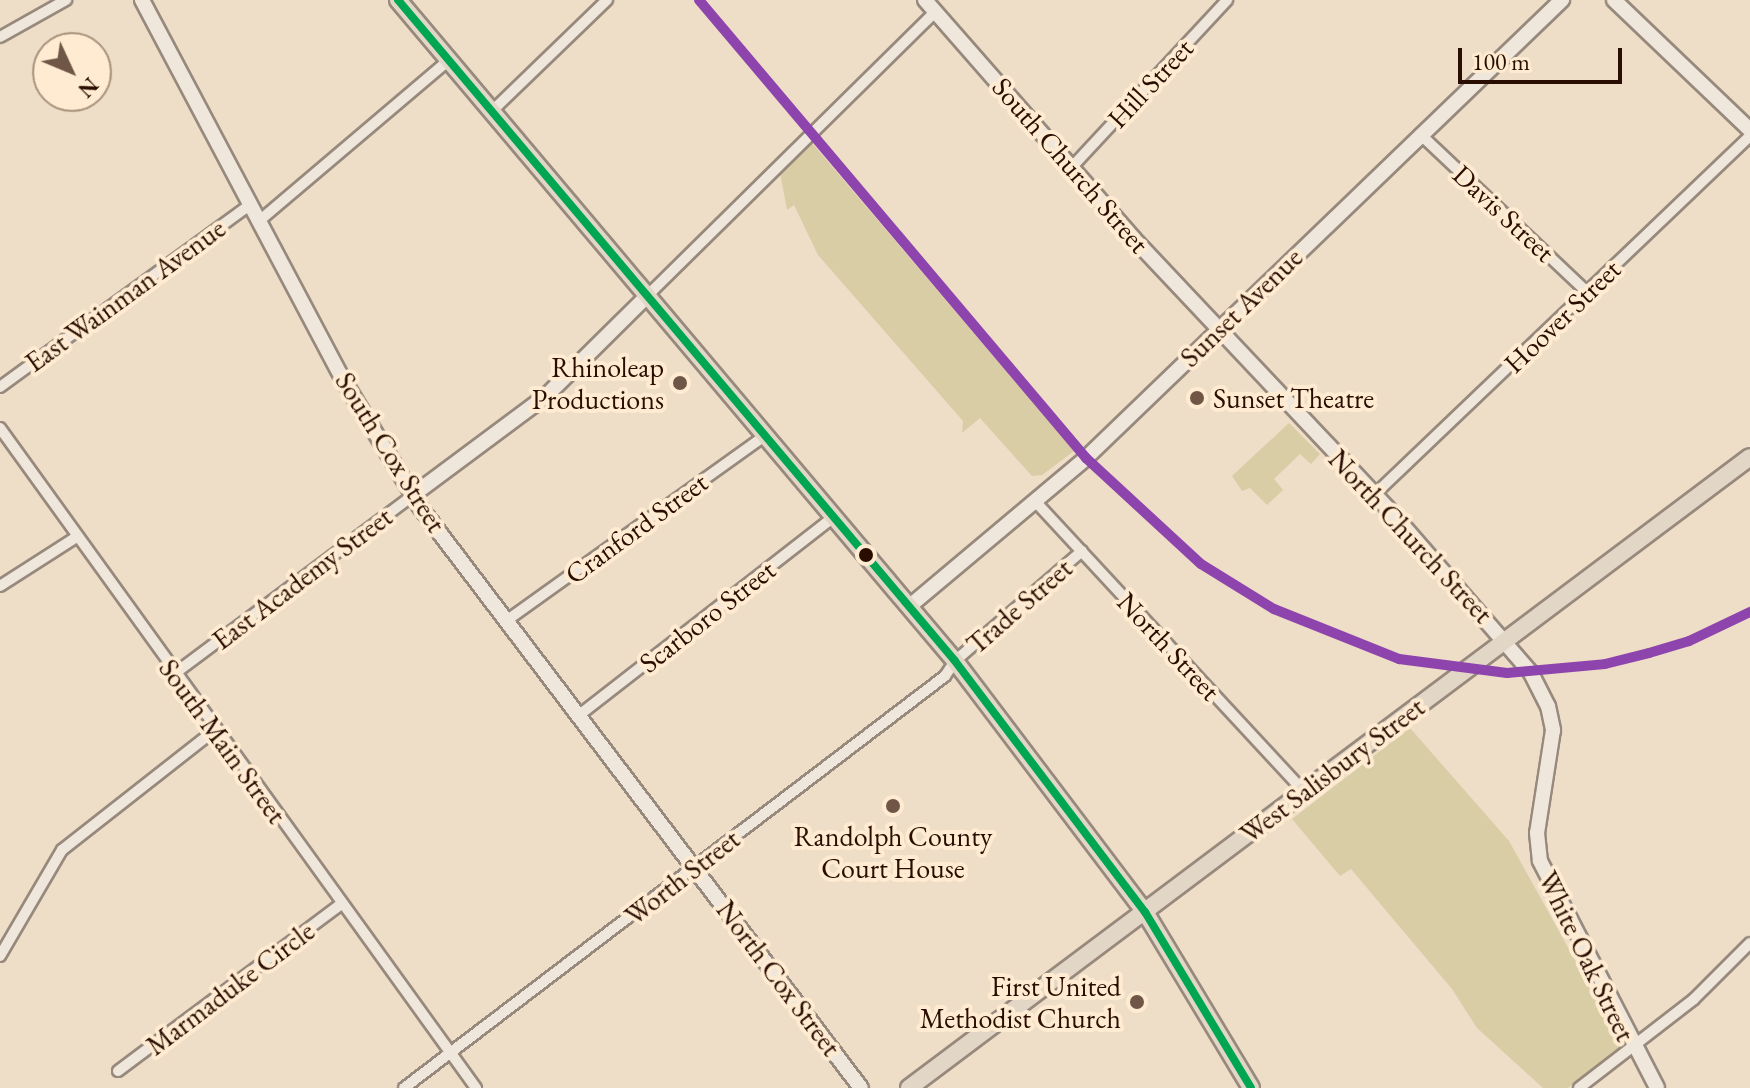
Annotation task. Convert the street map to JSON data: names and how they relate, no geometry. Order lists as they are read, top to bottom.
{
  "streets": {
    "main road": [
      "South Church Street",
      "Sunset Avenue",
      "South Cox Street",
      "North Church Street",
      "East Academy Street",
      "West Salisbury Street",
      "White Oak Street",
      "North Cox Street"
    ],
    "street": [
      "Hill Street",
      "Davis Street",
      "East Wainman Avenue",
      "Hoover Street",
      "Cranford Street",
      "Trade Street",
      "Scarboro Street",
      "North Street",
      "South Main Street",
      "Worth Street",
      "Marmaduke Circle"
    ]
  },
  "crossings": [
    ["Hill Street", "South Church Street"],
    ["South Church Street", "Sunset Avenue"],
    ["South Church Street", "North Church Street"],
    ["Davis Street", "Sunset Avenue"],
    ["Davis Street", "Hoover Street"],
    ["East Wainman Avenue", "South Cox Street"],
    ["Sunset Avenue", "North Church Street"],
    ["Sunset Avenue", "North Street"],
    ["Hoover Street", "North Church Street"],
    ["South Cox Street", "Cranford Street"],
    ["South Cox Street", "East Academy Street"],
    ["South Cox Street", "Scarboro Street"],
    ["South Cox Street", "Worth Street"],
    ["South Cox Street", "North Cox Street"],
    ["North Church Street", "West Salisbury Street"],
    ["North Church Street", "White Oak Street"],
    ["East Academy Street", "South Main Street"],
    ["Trade Street", "North Street"],
    ["Trade Street", "Worth Street"],
    ["North Street", "West Salisbury Street"],
    ["South Main Street", "Worth Street"],
    ["South Main Street", "Marmaduke Circle"],
    ["West Salisbury Street", "White Oak Street"],
    ["Worth Street", "North Cox Street"]
  ],
  "places": [
    "Rhinoleap Productions",
    "Sunset Theatre",
    "Randolph County Court House",
    "First United Methodist Church"
  ],
  "scale_bar": "100 m",
  "north": "bottom right"
}
